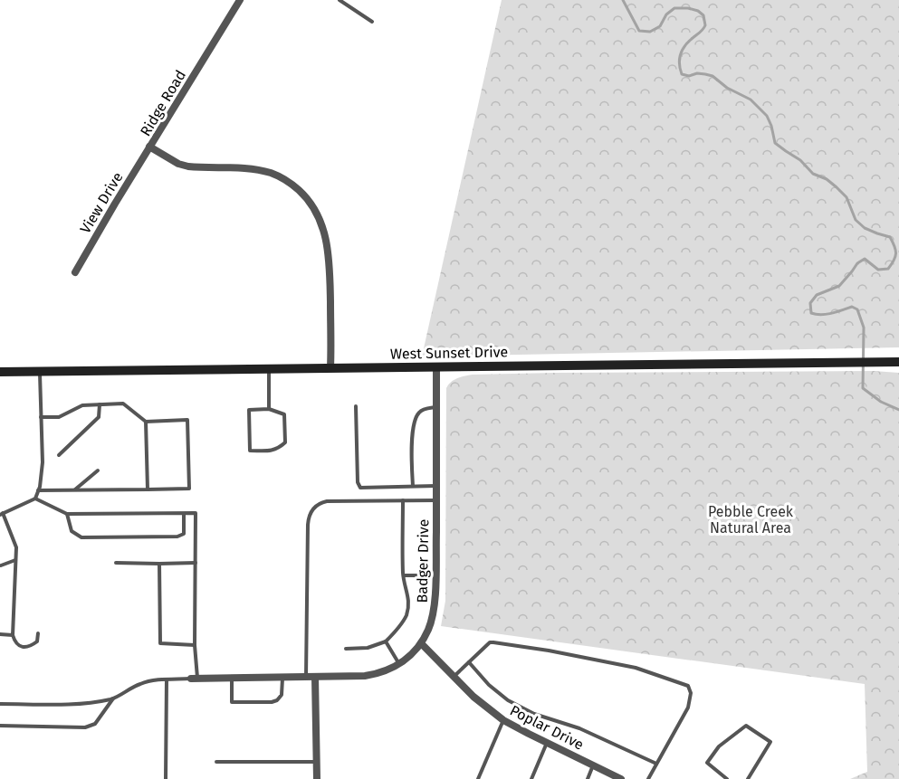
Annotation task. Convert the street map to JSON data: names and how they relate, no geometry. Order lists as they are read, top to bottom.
{
  "streets": {
    "main road": ["West Sunset Drive"],
    "street": [
      "Ridge Road",
      "View Drive",
      "Badger Drive",
      "Poplar Drive"
    ]
  },
  "crossings": [
    ["Ridge Road", "View Drive"],
    ["Ridge Road", "West Sunset Drive"],
    ["West Sunset Drive", "Badger Drive"],
    ["Badger Drive", "Poplar Drive"]
  ],
  "parks": ["Pebble Creek Natural Area"]
}
